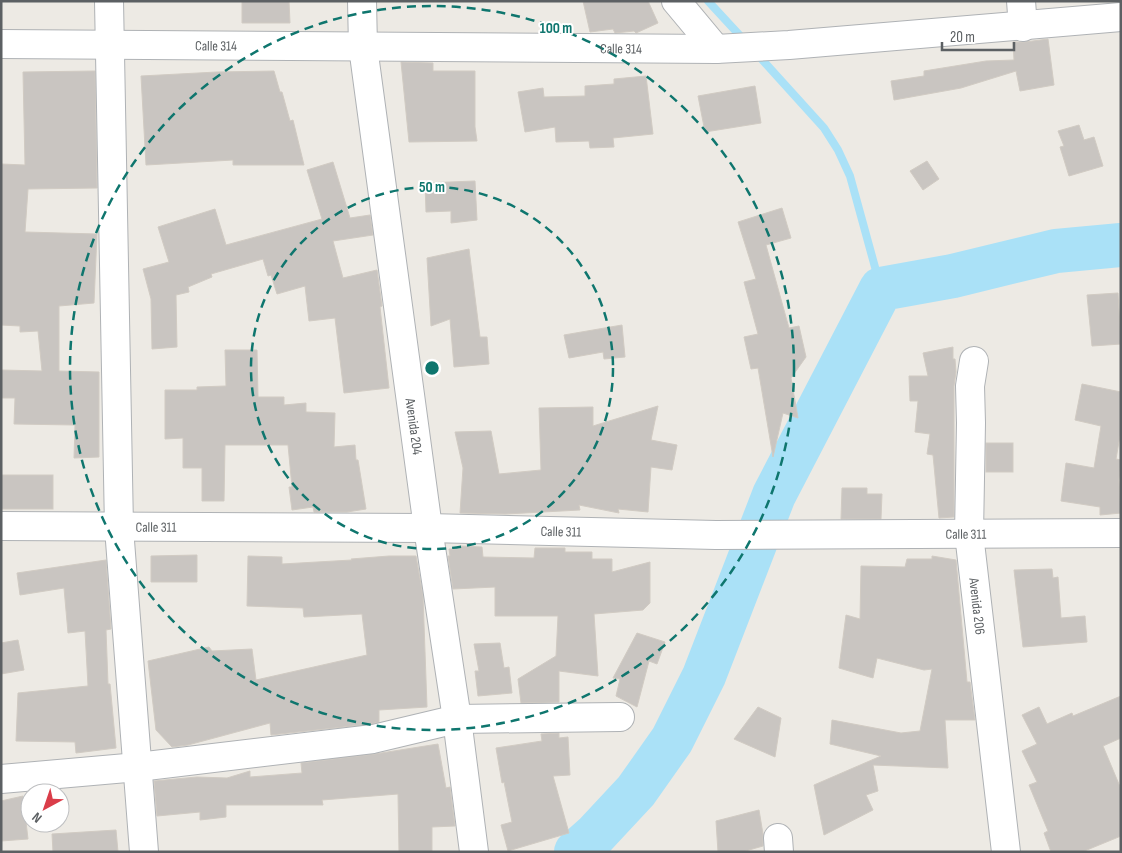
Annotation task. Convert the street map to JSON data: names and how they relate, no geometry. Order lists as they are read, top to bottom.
{
  "streets": {
    "street": [
      "Calle 314",
      "Avenida 204",
      "Calle 311",
      "Avenida 206"
    ]
  },
  "crossings": [
    ["Calle 314", "Avenida 204"],
    ["Avenida 204", "Calle 311"],
    ["Calle 311", "Avenida 206"]
  ],
  "scale_bar": "20 m",
  "north": "bottom left",
  "rings": ["100 m", "50 m"]
}
